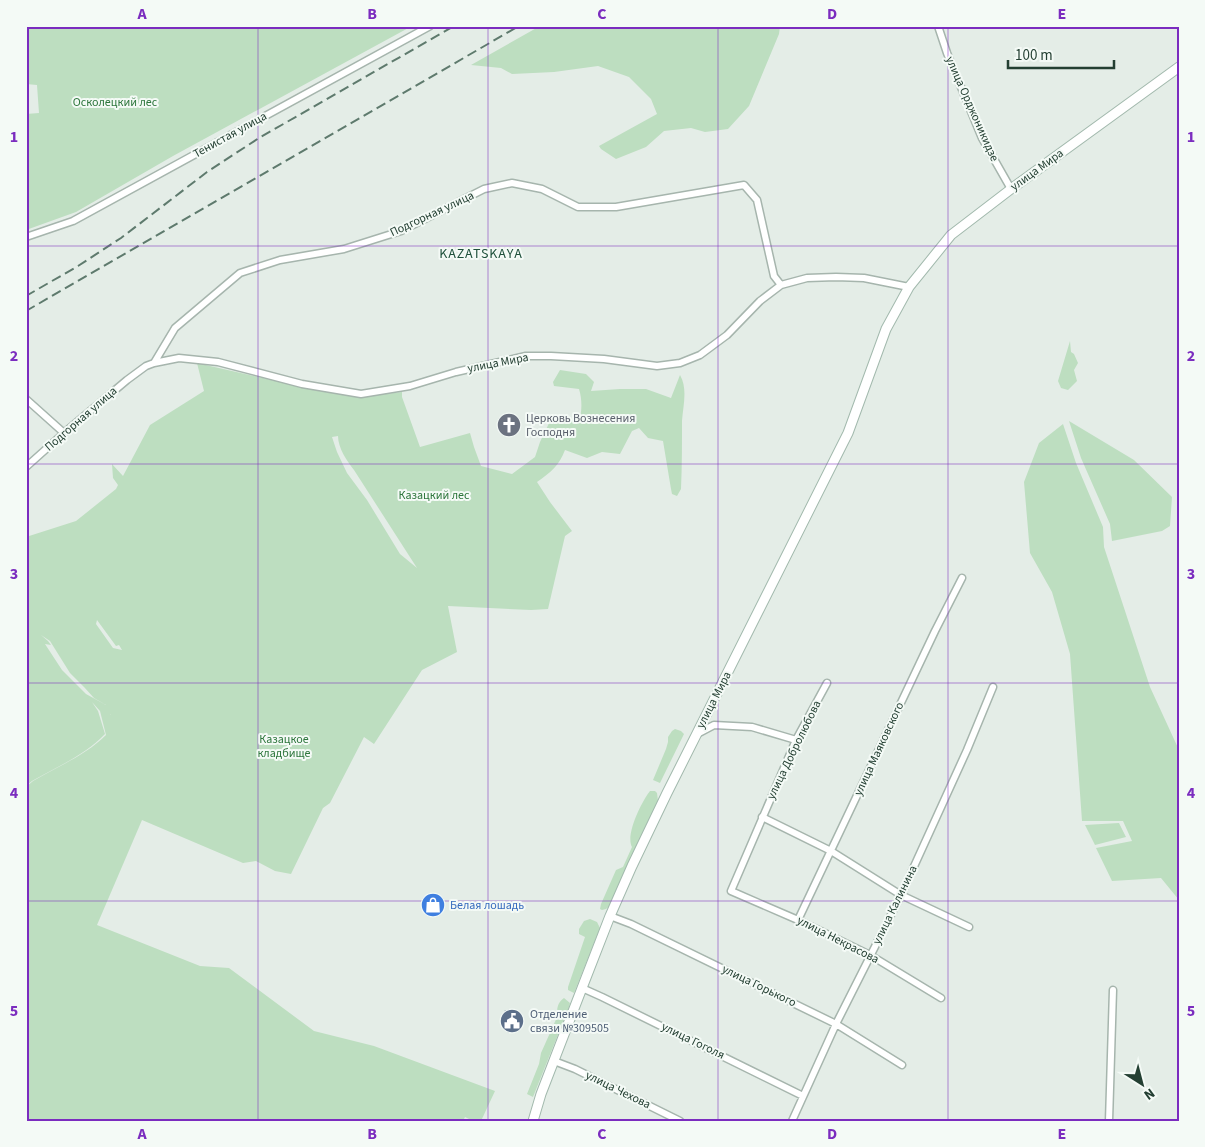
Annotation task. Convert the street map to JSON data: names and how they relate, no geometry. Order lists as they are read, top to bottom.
{
  "streets": {
    "main road": ["улица Мира"],
    "street": [
      "улица Орджоникидзе",
      "Тенистая улица",
      "Подгорная улица",
      "улица Маяковского",
      "улица Добролюбова",
      "улица Калинина",
      "улица Некрасова",
      "улица Горького",
      "улица Гоголя",
      "улица Чехова"
    ]
  },
  "crossings": [
    ["улица Орджоникидзе", "улица Мира"],
    ["улица Мира", "Подгорная улица"],
    ["улица Мира", "улица Горького"],
    ["улица Мира", "улица Гоголя"],
    ["улица Мира", "улица Чехова"],
    ["улица Маяковского", "улица Некрасова"],
    ["улица Добролюбова", "улица Некрасова"],
    ["улица Калинина", "улица Некрасова"],
    ["улица Калинина", "улица Горького"],
    ["улица Калинина", "улица Гоголя"]
  ],
  "districts": ["KAZATSKAYA"],
  "parks": ["Осколецкий лес", "Казацкий лес", "Казацкое кладбище"],
  "places": {
    "church": ["Церковь Вознесения Господня"],
    "shop": ["Белая лошадь"],
    "public building": ["Отделение связи №309505"]
  },
  "scale_bar": "100 m",
  "north": "bottom right",
  "grid": {
    "columns": [
      "A",
      "B",
      "C",
      "D",
      "E"
    ],
    "rows": [
      "1",
      "2",
      "3",
      "4",
      "5"
    ]
  }
}
